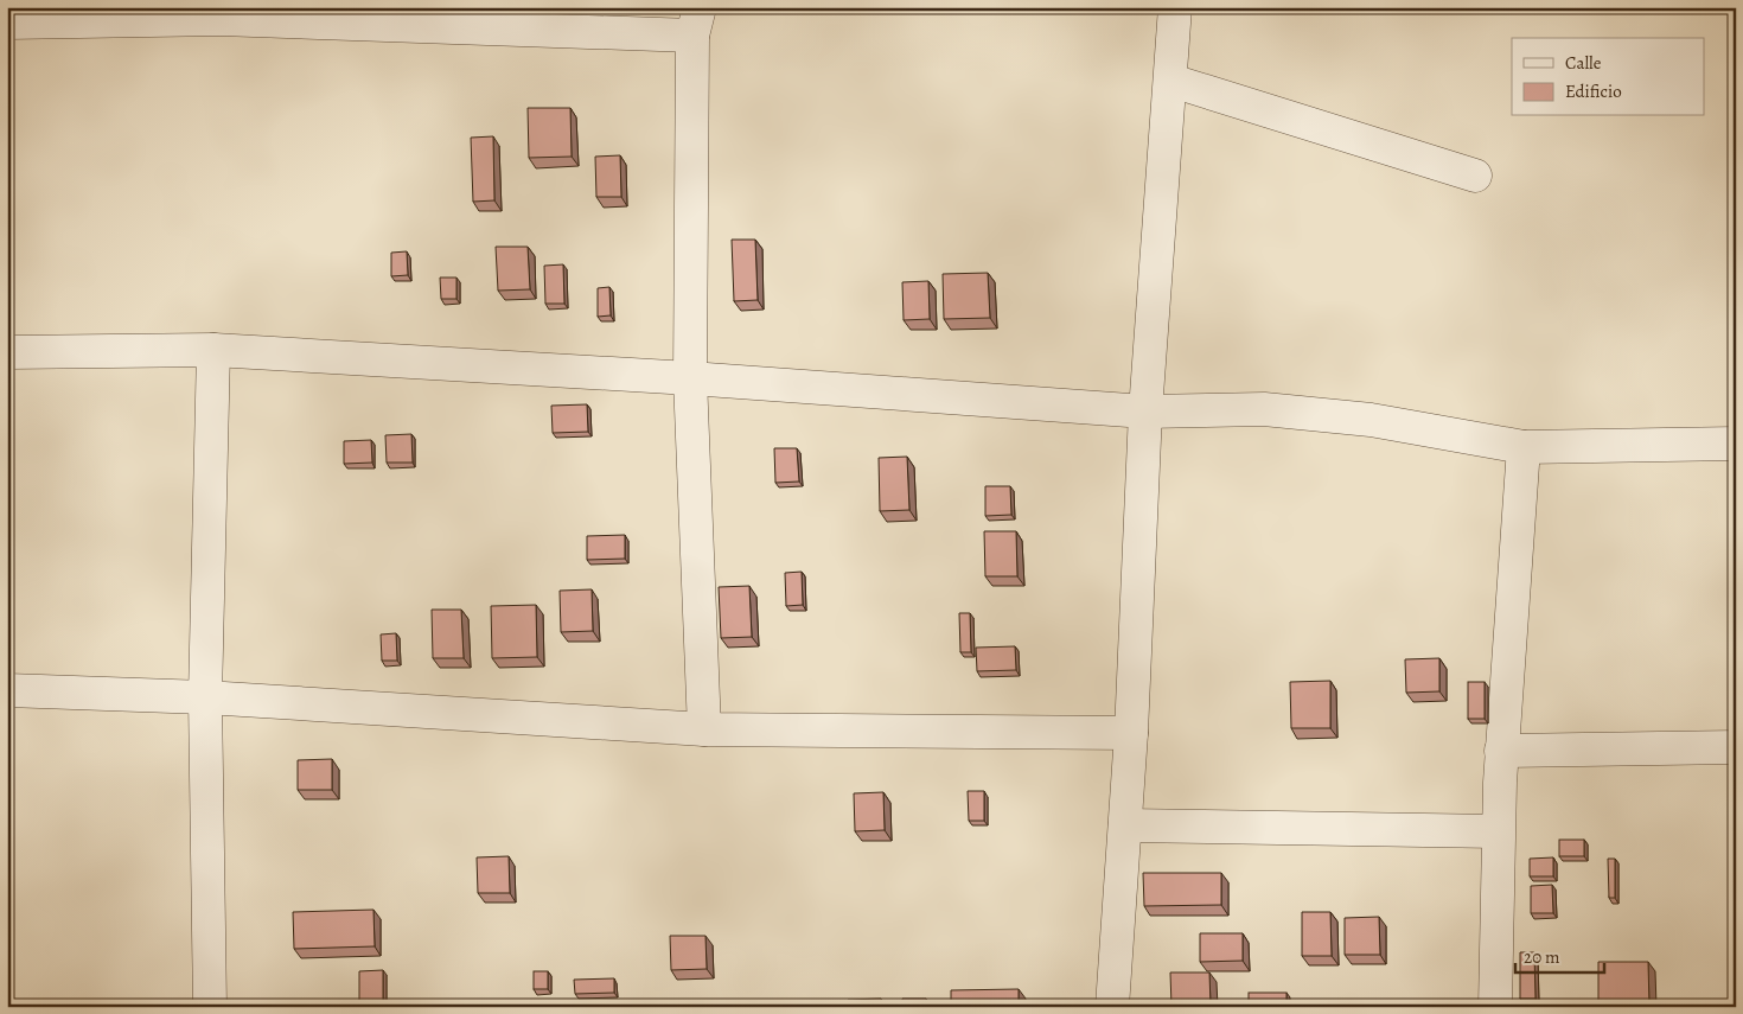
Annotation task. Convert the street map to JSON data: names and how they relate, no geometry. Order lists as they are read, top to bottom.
{
  "legend": ["Calle", "Edificio"],
  "scale_bar": "20 m"
}
